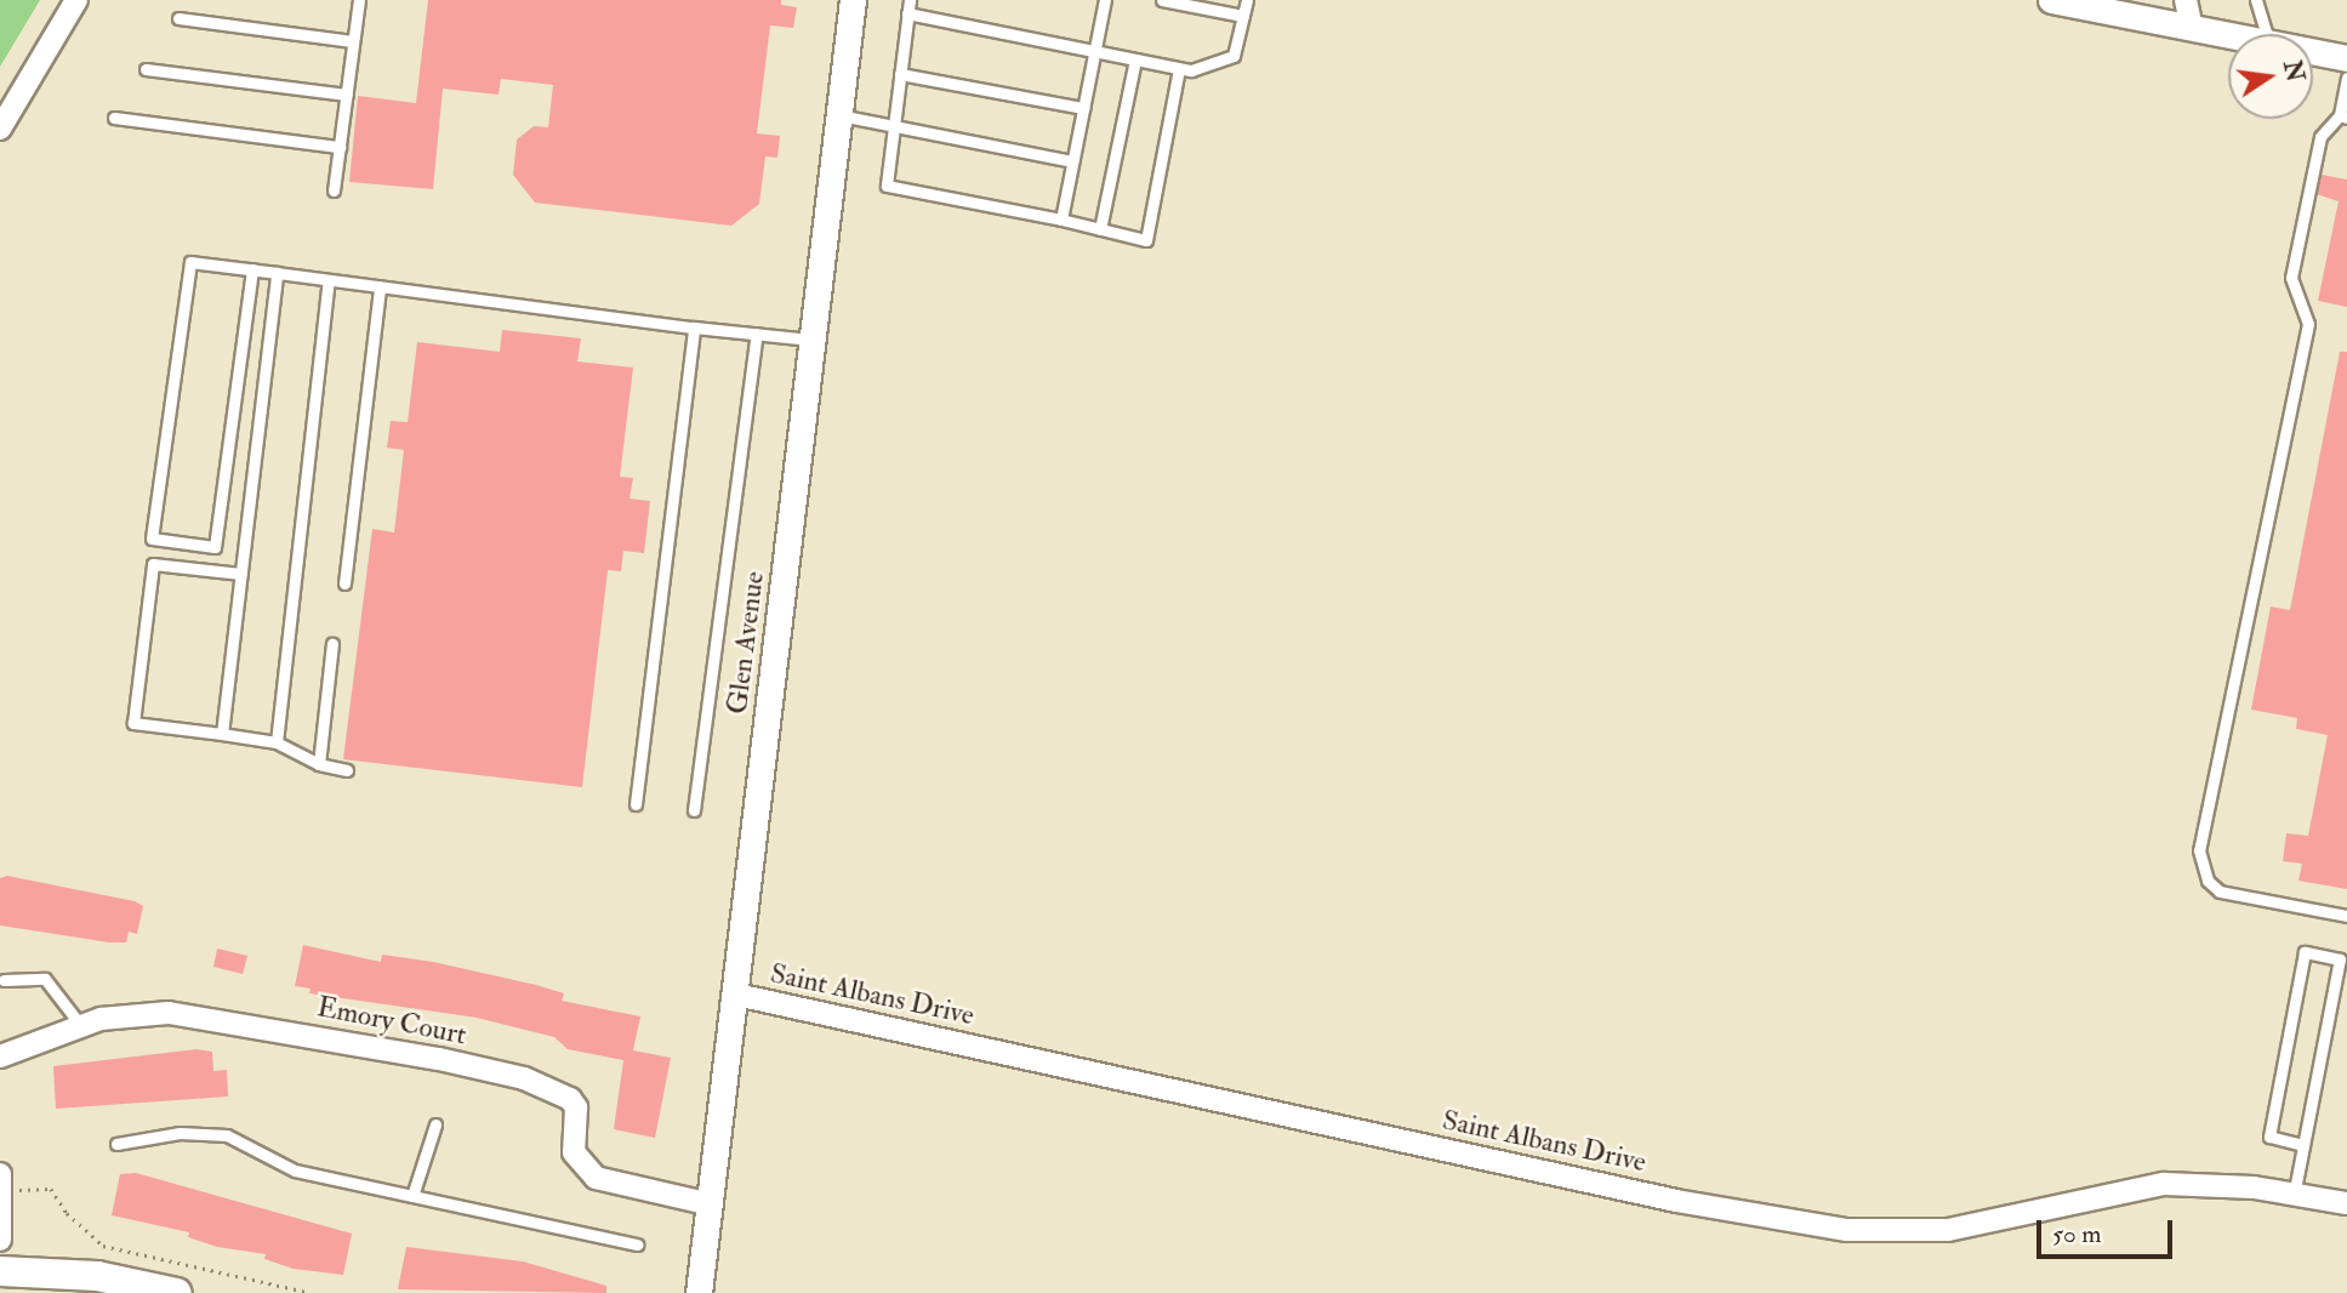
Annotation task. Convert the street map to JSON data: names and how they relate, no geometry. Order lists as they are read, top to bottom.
{
  "streets": {
    "street": ["Glen Avenue", "Saint Albans Drive", "Emory Court"]
  },
  "crossings": [
    ["Glen Avenue", "Saint Albans Drive"],
    ["Glen Avenue", "Emory Court"]
  ],
  "scale_bar": "50 m",
  "north": "right"
}
